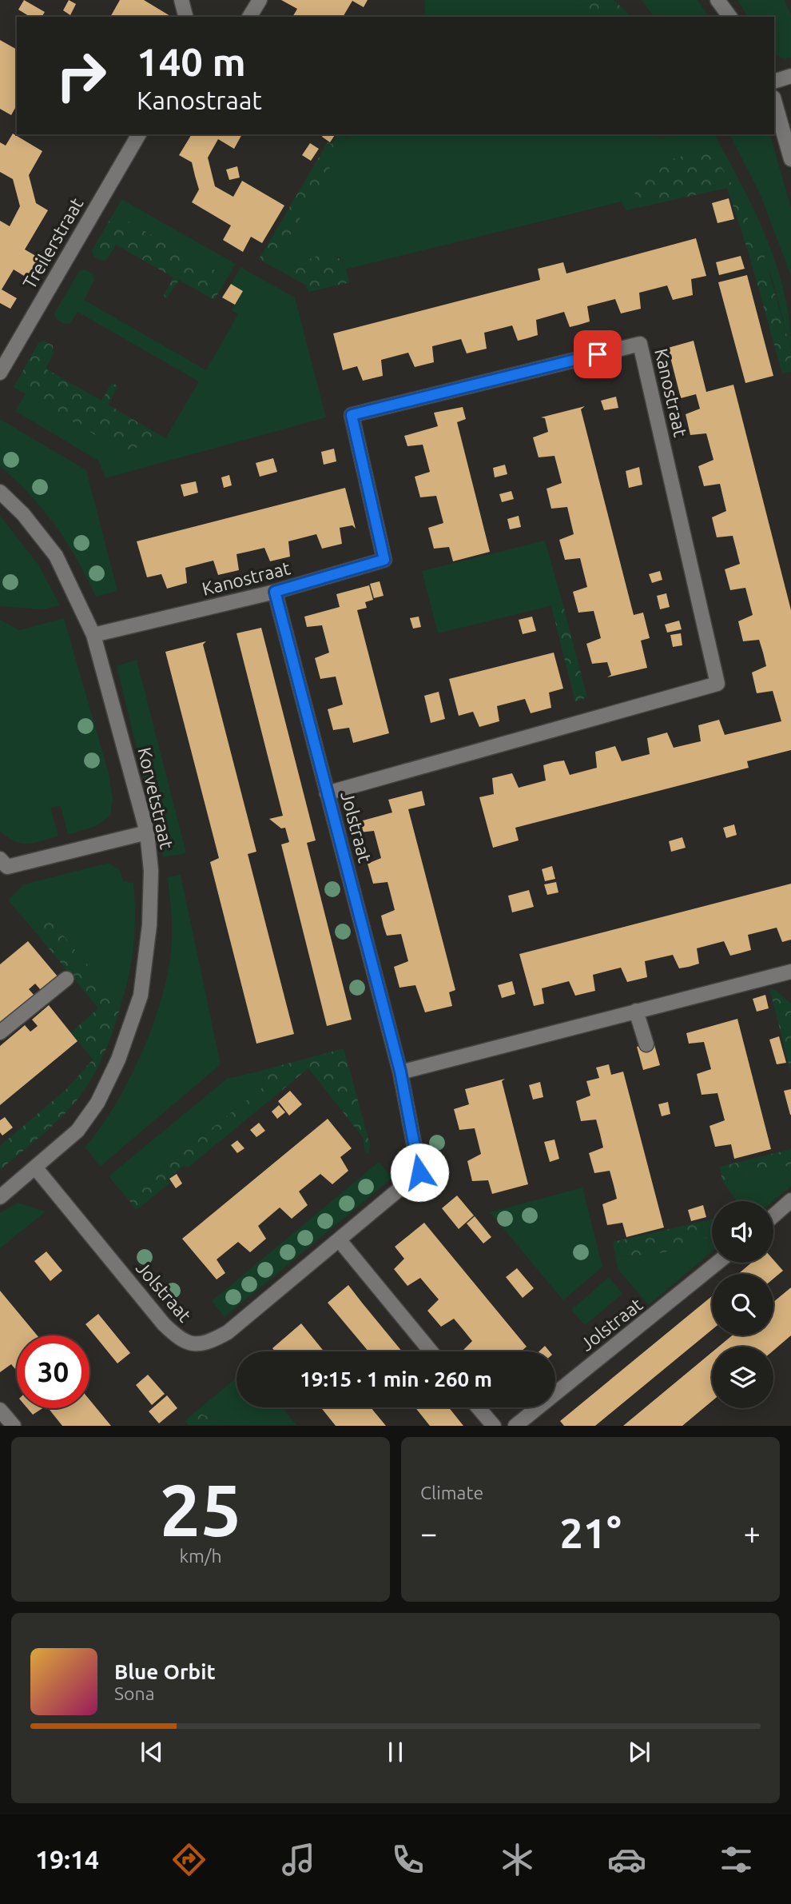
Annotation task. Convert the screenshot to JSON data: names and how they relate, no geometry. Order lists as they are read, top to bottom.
{
  "streets": {
    "street": [
      "Treilerstraat",
      "Kanostraat",
      "Korvetstraat",
      "Jolstraat"
    ]
  },
  "crossings": [
    ["Kanostraat", "Korvetstraat"],
    ["Kanostraat", "Jolstraat"],
    ["Korvetstraat", "Jolstraat"]
  ],
  "page": {
    "turn": ["140 m", "Kanostraat"],
    "limit": "30",
    "trip": "19:15 · 1 min · 260 m",
    "tile": [
      ["25", "km/h"],
      "Climate"
    ],
    "heat": ["−", "21°", "+"],
    "song": ["Blue Orbit", "Sona"],
    "tabs": "19:14"
  }
}
